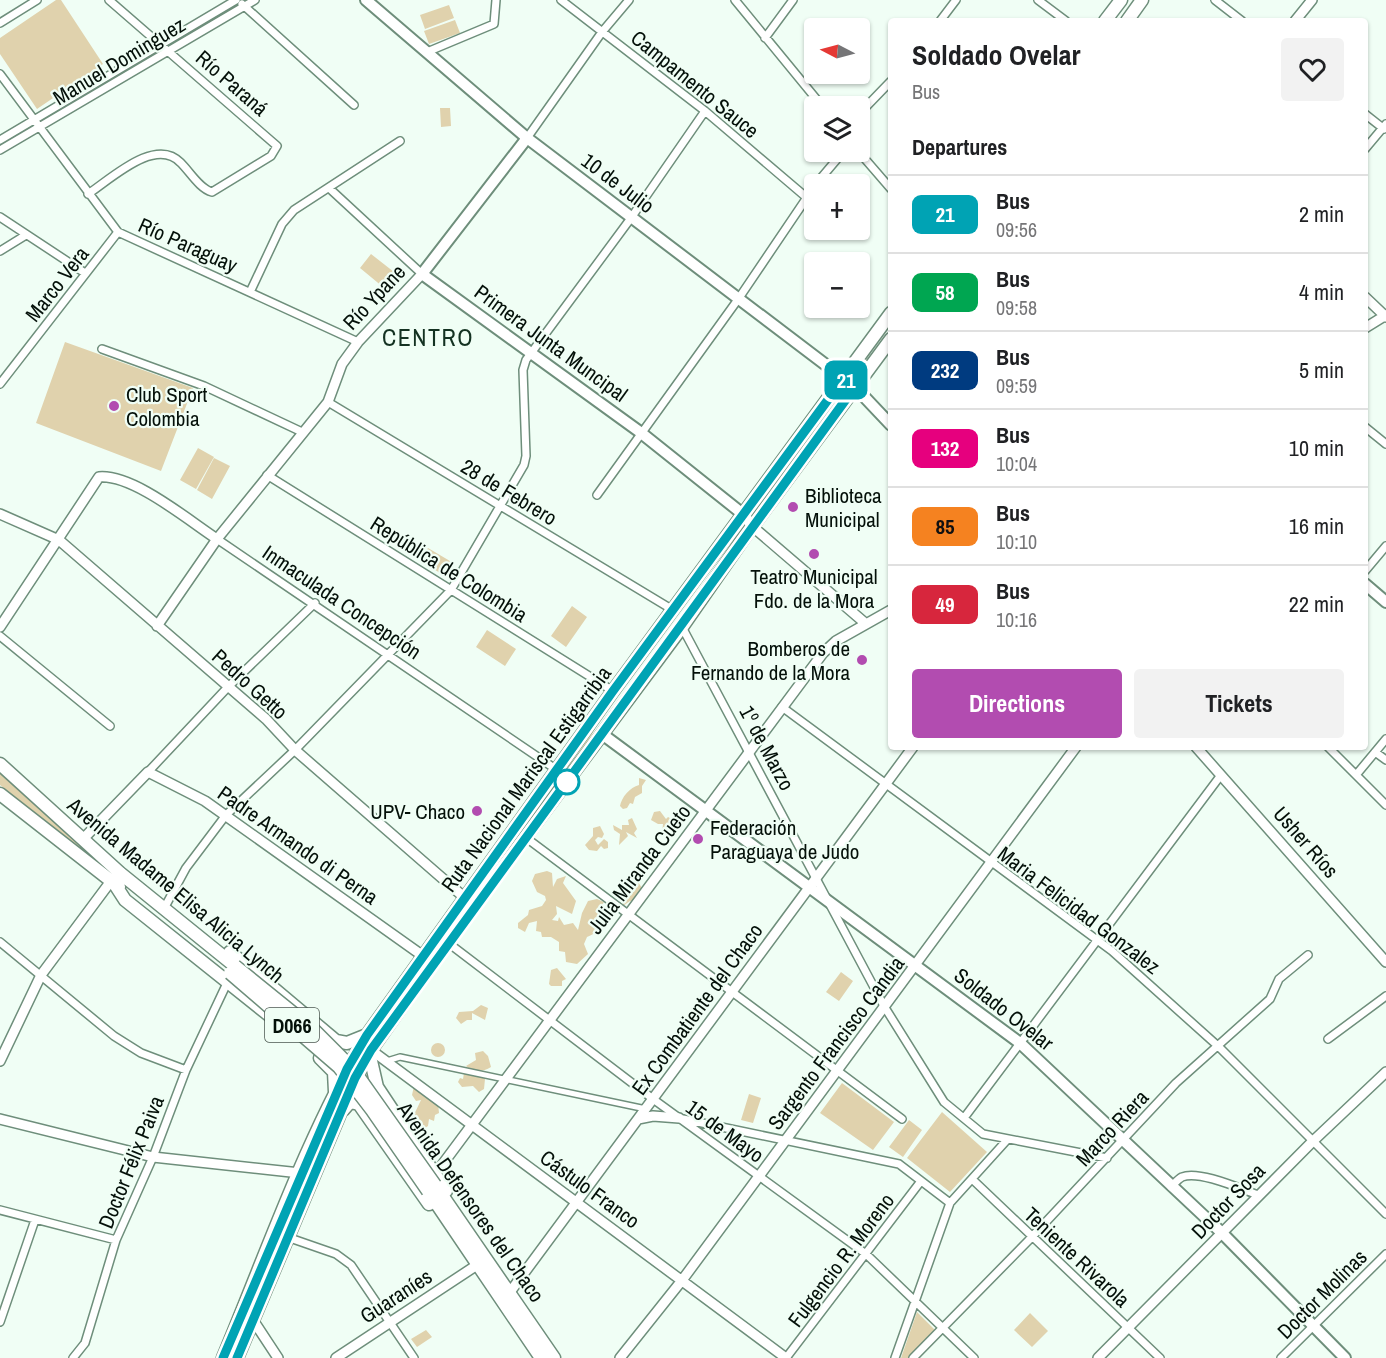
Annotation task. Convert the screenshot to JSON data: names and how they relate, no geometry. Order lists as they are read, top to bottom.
{
  "streets": {
    "highway": [
      "Ruta Nacional Mariscal Estigarribia",
      "Avenida Madame Elisa Alicia Lynch",
      "D066",
      "Avenida Defensores del Chaco"
    ],
    "main road": [
      "10 de Julio",
      "Río Ypane",
      "Primera Junta Muncipal",
      "Soldado Ovelar"
    ],
    "street": [
      "Manuel Dominguez",
      "Río Paraná",
      "Campamento Sauce",
      "Río Paraguay",
      "Marco Vera",
      "28 de Febrero",
      "República de Colombia",
      "Inmaculada Concepción",
      "Pedro Getto",
      "1º de Marzo",
      "Usher Ríos",
      "Padre Armando di Perna",
      "Julia Miranda Cueto",
      "Maria Felicidad Gonzalez",
      "Ex Combatiente del Chaco",
      "Sargento Francisco Candia",
      "Marco Riera",
      "15 de Mayo",
      "Doctor Félix Paiva",
      "Cástulo Franco",
      "Doctor Sosa",
      "Teniente Rivarola",
      "Fulgencio R. Moreno",
      "Doctor Molinas",
      "Guaraníes"
    ]
  },
  "crossings": [
    ["Manuel Dominguez", "Río Paraná"],
    ["Manuel Dominguez", "Río Paraguay"],
    ["Río Paraná", "Río Paraguay"],
    ["Campamento Sauce", "Río Ypane"],
    ["10 de Julio", "Río Ypane"],
    ["10 de Julio", "Ruta Nacional Mariscal Estigarribia"],
    ["Río Paraguay", "Marco Vera"],
    ["Río Paraguay", "Río Ypane"],
    ["Río Ypane", "Primera Junta Muncipal"],
    ["Río Ypane", "28 de Febrero"],
    ["Río Ypane", "República de Colombia"],
    ["Río Ypane", "Inmaculada Concepción"],
    ["Río Ypane", "Pedro Getto"],
    ["Primera Junta Muncipal", "Ruta Nacional Mariscal Estigarribia"],
    ["28 de Febrero", "Ruta Nacional Mariscal Estigarribia"],
    ["República de Colombia", "Ruta Nacional Mariscal Estigarribia"],
    ["Inmaculada Concepción", "Pedro Getto"],
    ["Inmaculada Concepción", "Ruta Nacional Mariscal Estigarribia"],
    ["Pedro Getto", "Ruta Nacional Mariscal Estigarribia"],
    ["1º de Marzo", "Ruta Nacional Mariscal Estigarribia"],
    ["1º de Marzo", "Julia Miranda Cueto"],
    ["1º de Marzo", "Ex Combatiente del Chaco"],
    ["1º de Marzo", "Soldado Ovelar"],
    ["1º de Marzo", "Sargento Francisco Candia"],
    ["1º de Marzo", "Marco Riera"],
    ["Ruta Nacional Mariscal Estigarribia", "Padre Armando di Perna"],
    ["Ruta Nacional Mariscal Estigarribia", "Avenida Madame Elisa Alicia Lynch"],
    ["Ruta Nacional Mariscal Estigarribia", "Soldado Ovelar"],
    ["Ruta Nacional Mariscal Estigarribia", "15 de Mayo"],
    ["Ruta Nacional Mariscal Estigarribia", "Cástulo Franco"],
    ["Ruta Nacional Mariscal Estigarribia", "Avenida Defensores del Chaco"],
    ["Julia Miranda Cueto", "Maria Felicidad Gonzalez"],
    ["Julia Miranda Cueto", "Soldado Ovelar"],
    ["Julia Miranda Cueto", "15 de Mayo"],
    ["Julia Miranda Cueto", "Cástulo Franco"],
    ["Julia Miranda Cueto", "Avenida Defensores del Chaco"],
    ["Avenida Madame Elisa Alicia Lynch", "Doctor Félix Paiva"],
    ["Avenida Madame Elisa Alicia Lynch", "Avenida Defensores del Chaco"],
    ["Maria Felicidad Gonzalez", "Ex Combatiente del Chaco"],
    ["Maria Felicidad Gonzalez", "Sargento Francisco Candia"],
    ["Maria Felicidad Gonzalez", "Marco Riera"],
    ["Maria Felicidad Gonzalez", "Doctor Sosa"],
    ["Ex Combatiente del Chaco", "Soldado Ovelar"],
    ["Ex Combatiente del Chaco", "15 de Mayo"],
    ["Ex Combatiente del Chaco", "Cástulo Franco"],
    ["Ex Combatiente del Chaco", "Avenida Defensores del Chaco"],
    ["Soldado Ovelar", "Sargento Francisco Candia"],
    ["Soldado Ovelar", "Marco Riera"],
    ["Soldado Ovelar", "Doctor Sosa"],
    ["Soldado Ovelar", "Doctor Molinas"],
    ["Sargento Francisco Candia", "15 de Mayo"],
    ["Sargento Francisco Candia", "Cástulo Franco"],
    ["Marco Riera", "15 de Mayo"],
    ["Marco Riera", "Teniente Rivarola"],
    ["15 de Mayo", "Fulgencio R. Moreno"],
    ["Cástulo Franco", "Fulgencio R. Moreno"],
    ["Doctor Sosa", "Teniente Rivarola"],
    ["Avenida Defensores del Chaco", "Guaraníes"]
  ],
  "districts": ["CENTRO"],
  "places": [
    "Club Sport Colombia",
    "Biblioteca Municipal",
    "Teatro Municipal Fdo. de la Mora",
    "Bomberos de Fernando de la Mora",
    "UPV- Chaco",
    "Federación Paraguaya de Judo"
  ],
  "lines": ["bus line 21"],
  "north": "left",
  "page": {
    "on_map": "21",
    "map_buttons": ["+", "−"],
    "heading": [
      ["Soldado Ovelar", "Bus"],
      "Departures"
    ],
    "list": [
      {
        "mark": "21",
        "name": "Bus",
        "note": "09:56",
        "value": "2 min"
      },
      {
        "mark": "58",
        "name": "Bus",
        "note": "09:58",
        "value": "4 min"
      },
      {
        "mark": "232",
        "name": "Bus",
        "note": "09:59",
        "value": "5 min"
      },
      {
        "mark": "132",
        "name": "Bus",
        "note": "10:04",
        "value": "10 min"
      },
      {
        "mark": "85",
        "name": "Bus",
        "note": "10:10",
        "value": "16 min"
      },
      {
        "mark": "49",
        "name": "Bus",
        "note": "10:16",
        "value": "22 min"
      }
    ],
    "buttons": ["Directions", "Tickets"]
  }
}
